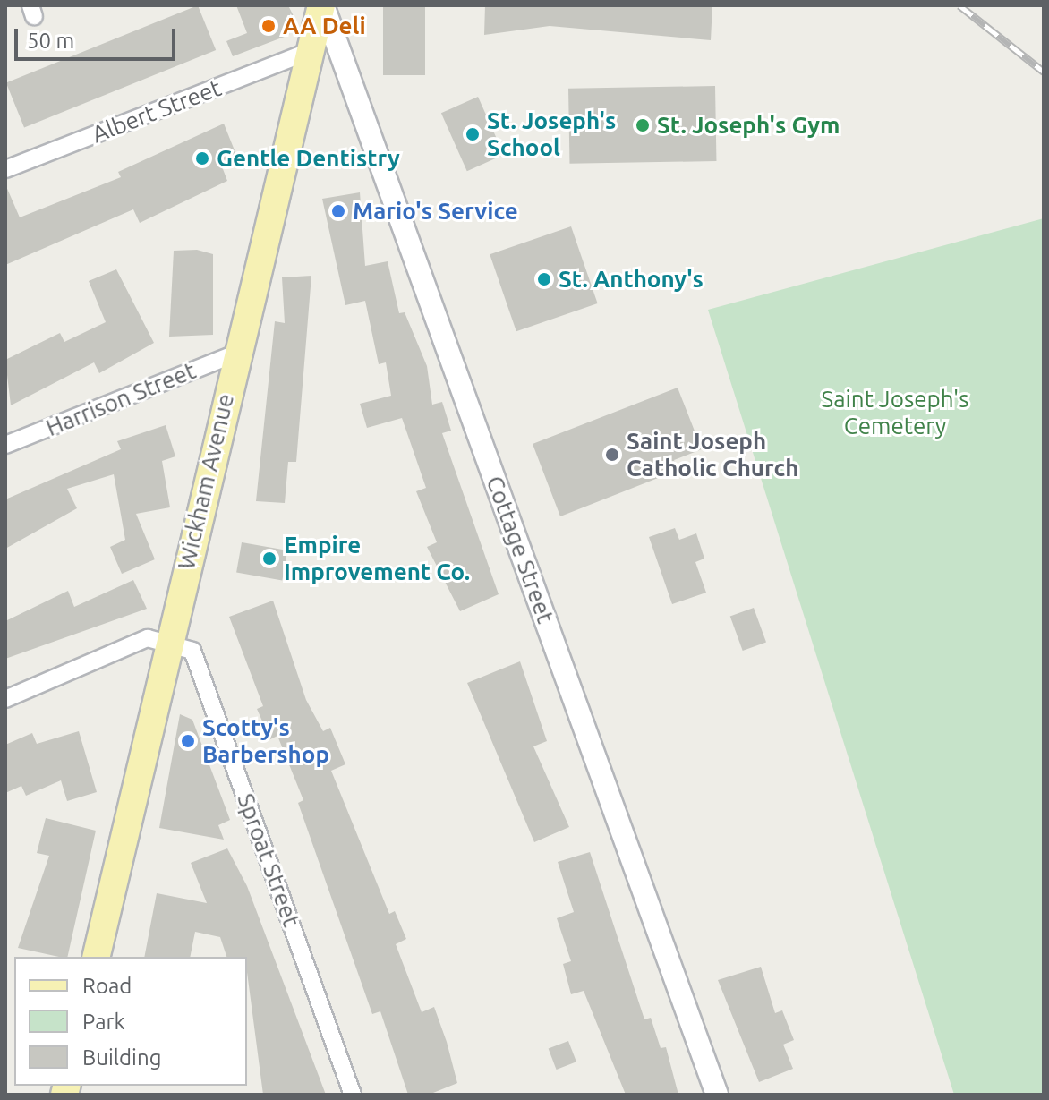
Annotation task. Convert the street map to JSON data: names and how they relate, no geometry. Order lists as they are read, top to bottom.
{
  "streets": {
    "main road": ["Wickham Avenue"],
    "street": [
      "Albert Street",
      "Harrison Street",
      "Cottage Street",
      "Sproat Street"
    ]
  },
  "crossings": [
    ["Albert Street", "Wickham Avenue"],
    ["Harrison Street", "Wickham Avenue"],
    ["Wickham Avenue", "Cottage Street"],
    ["Wickham Avenue", "Sproat Street"]
  ],
  "parks": ["Saint Joseph's Cemetery"],
  "places": [
    "AA Deli",
    "St. Joseph's Gym",
    "St. Joseph's School",
    "Gentle Dentistry",
    "Mario's Service",
    "St. Anthony's",
    "Saint Joseph Catholic Church",
    "Empire Improvement Co.",
    "Scotty's Barbershop"
  ],
  "legend": ["Road", "Park", "Building"],
  "scale_bar": "50 m"
}
